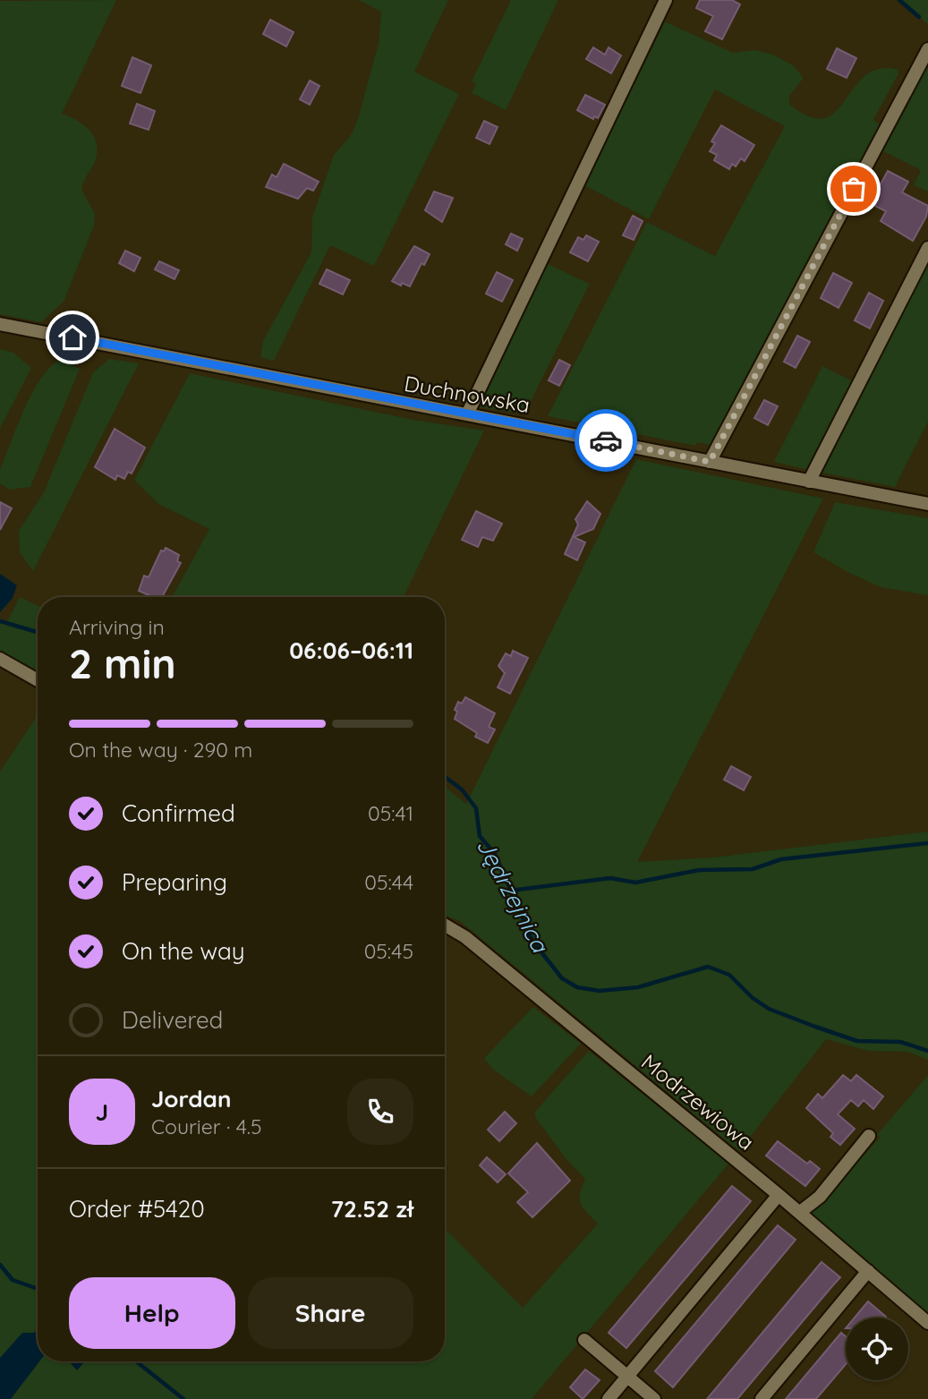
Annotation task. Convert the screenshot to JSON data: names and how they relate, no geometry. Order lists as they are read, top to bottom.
{
  "streets": {
    "street": ["Duchnowska", "Modrzewiowa"]
  },
  "water": ["Jędrzejnica"],
  "page": {
    "heading": ["2 min", "Arriving in", "06:06–06:11"],
    "panel": [
      "Jordan",
      "Courier · 4.5",
      "Order #5420",
      "72.52 zł"
    ],
    "bar": "On the way · 290 m",
    "list": [
      ["Confirmed", "05:41"],
      ["Preparing", "05:44"],
      ["On the way", "05:45"],
      "Delivered"
    ],
    "round": "J",
    "buttons": ["Help", "Share"]
  }
}
